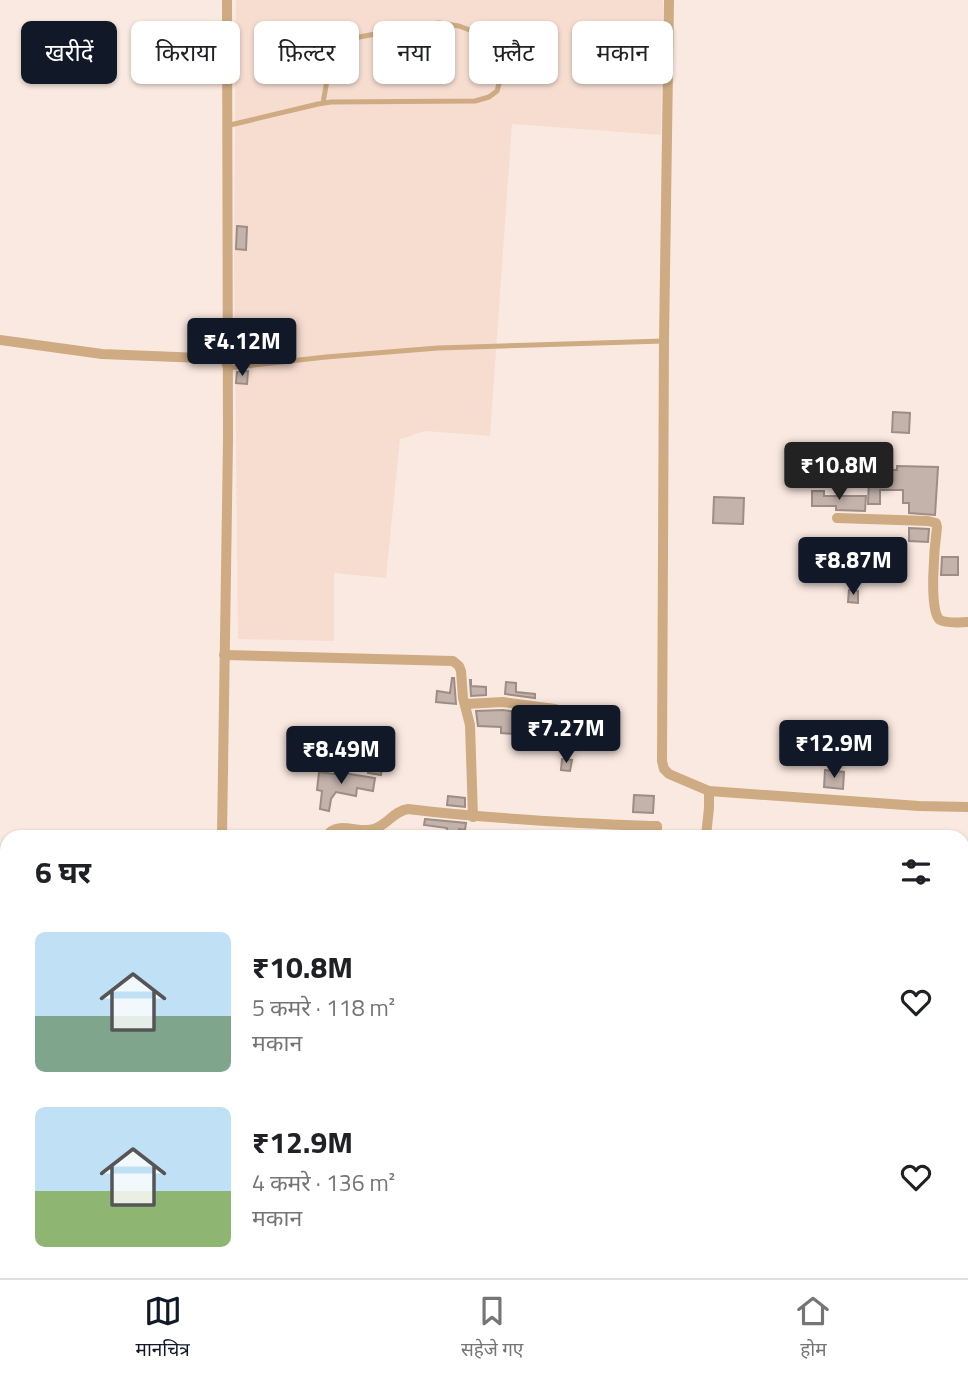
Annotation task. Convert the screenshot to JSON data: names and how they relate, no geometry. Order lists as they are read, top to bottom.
{
  "page": {
    "chip": [
      "खरीदें",
      "किराया",
      "फ़िल्टर",
      "नया",
      "फ़्लैट",
      "मकान"
    ],
    "price": [
      "₹4.12M",
      "₹10.8M",
      "₹8.87M",
      "₹7.27M",
      "₹12.9M",
      "₹8.49M"
    ],
    "heading": "6 घर",
    "list": [
      {
        "name": "₹10.8M",
        "note": "5 कमरे · 118 m² · मकान"
      },
      {
        "name": "₹12.9M",
        "note": "4 कमरे · 136 m² · मकान"
      }
    ],
    "tabs": ["मानचित्र", "सहेजे गए", "होम"]
  }
}
